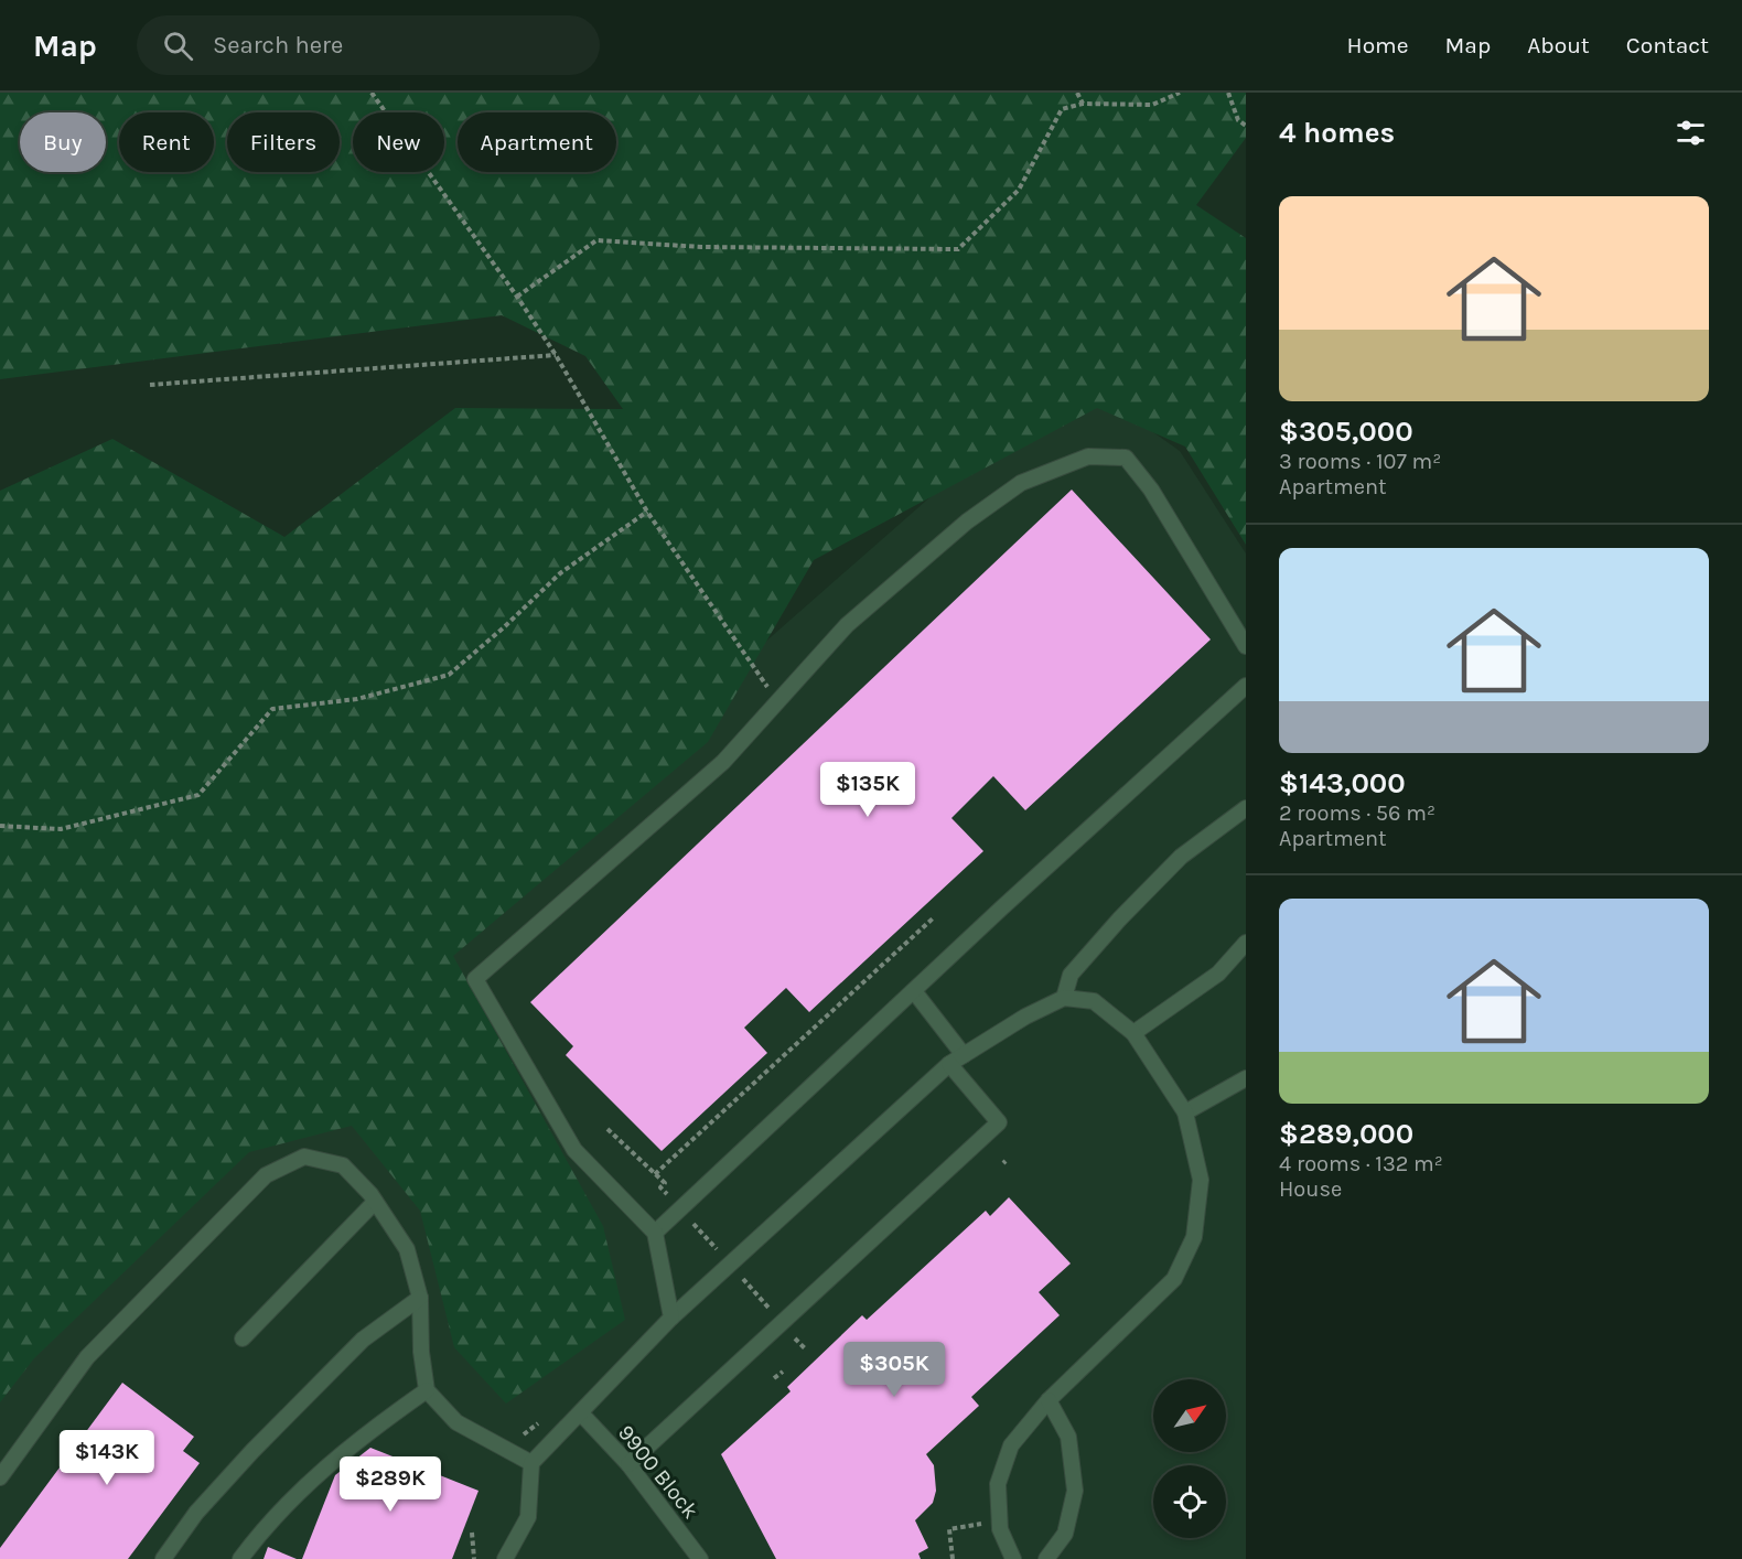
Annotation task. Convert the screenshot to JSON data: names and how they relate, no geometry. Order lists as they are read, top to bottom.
{
  "streets": {
    "lane": ["9900 Block"]
  },
  "north": "top right",
  "page": {
    "header": "Map",
    "search": "Search here",
    "nav": [
      "Home",
      "Map",
      "About",
      "Contact"
    ],
    "heading": "4 homes",
    "chip": [
      "Buy",
      "Rent",
      "Filters",
      "New",
      "Apartment"
    ],
    "list": [
      {
        "name": "$305,000",
        "note": "3 rooms · 107 m² · Apartment"
      },
      {
        "name": "$143,000",
        "note": "2 rooms · 56 m² · Apartment"
      },
      {
        "name": "$289,000",
        "note": "4 rooms · 132 m² · House"
      }
    ],
    "price": [
      "$135K",
      "$305K",
      "$143K",
      "$289K"
    ]
  }
}
